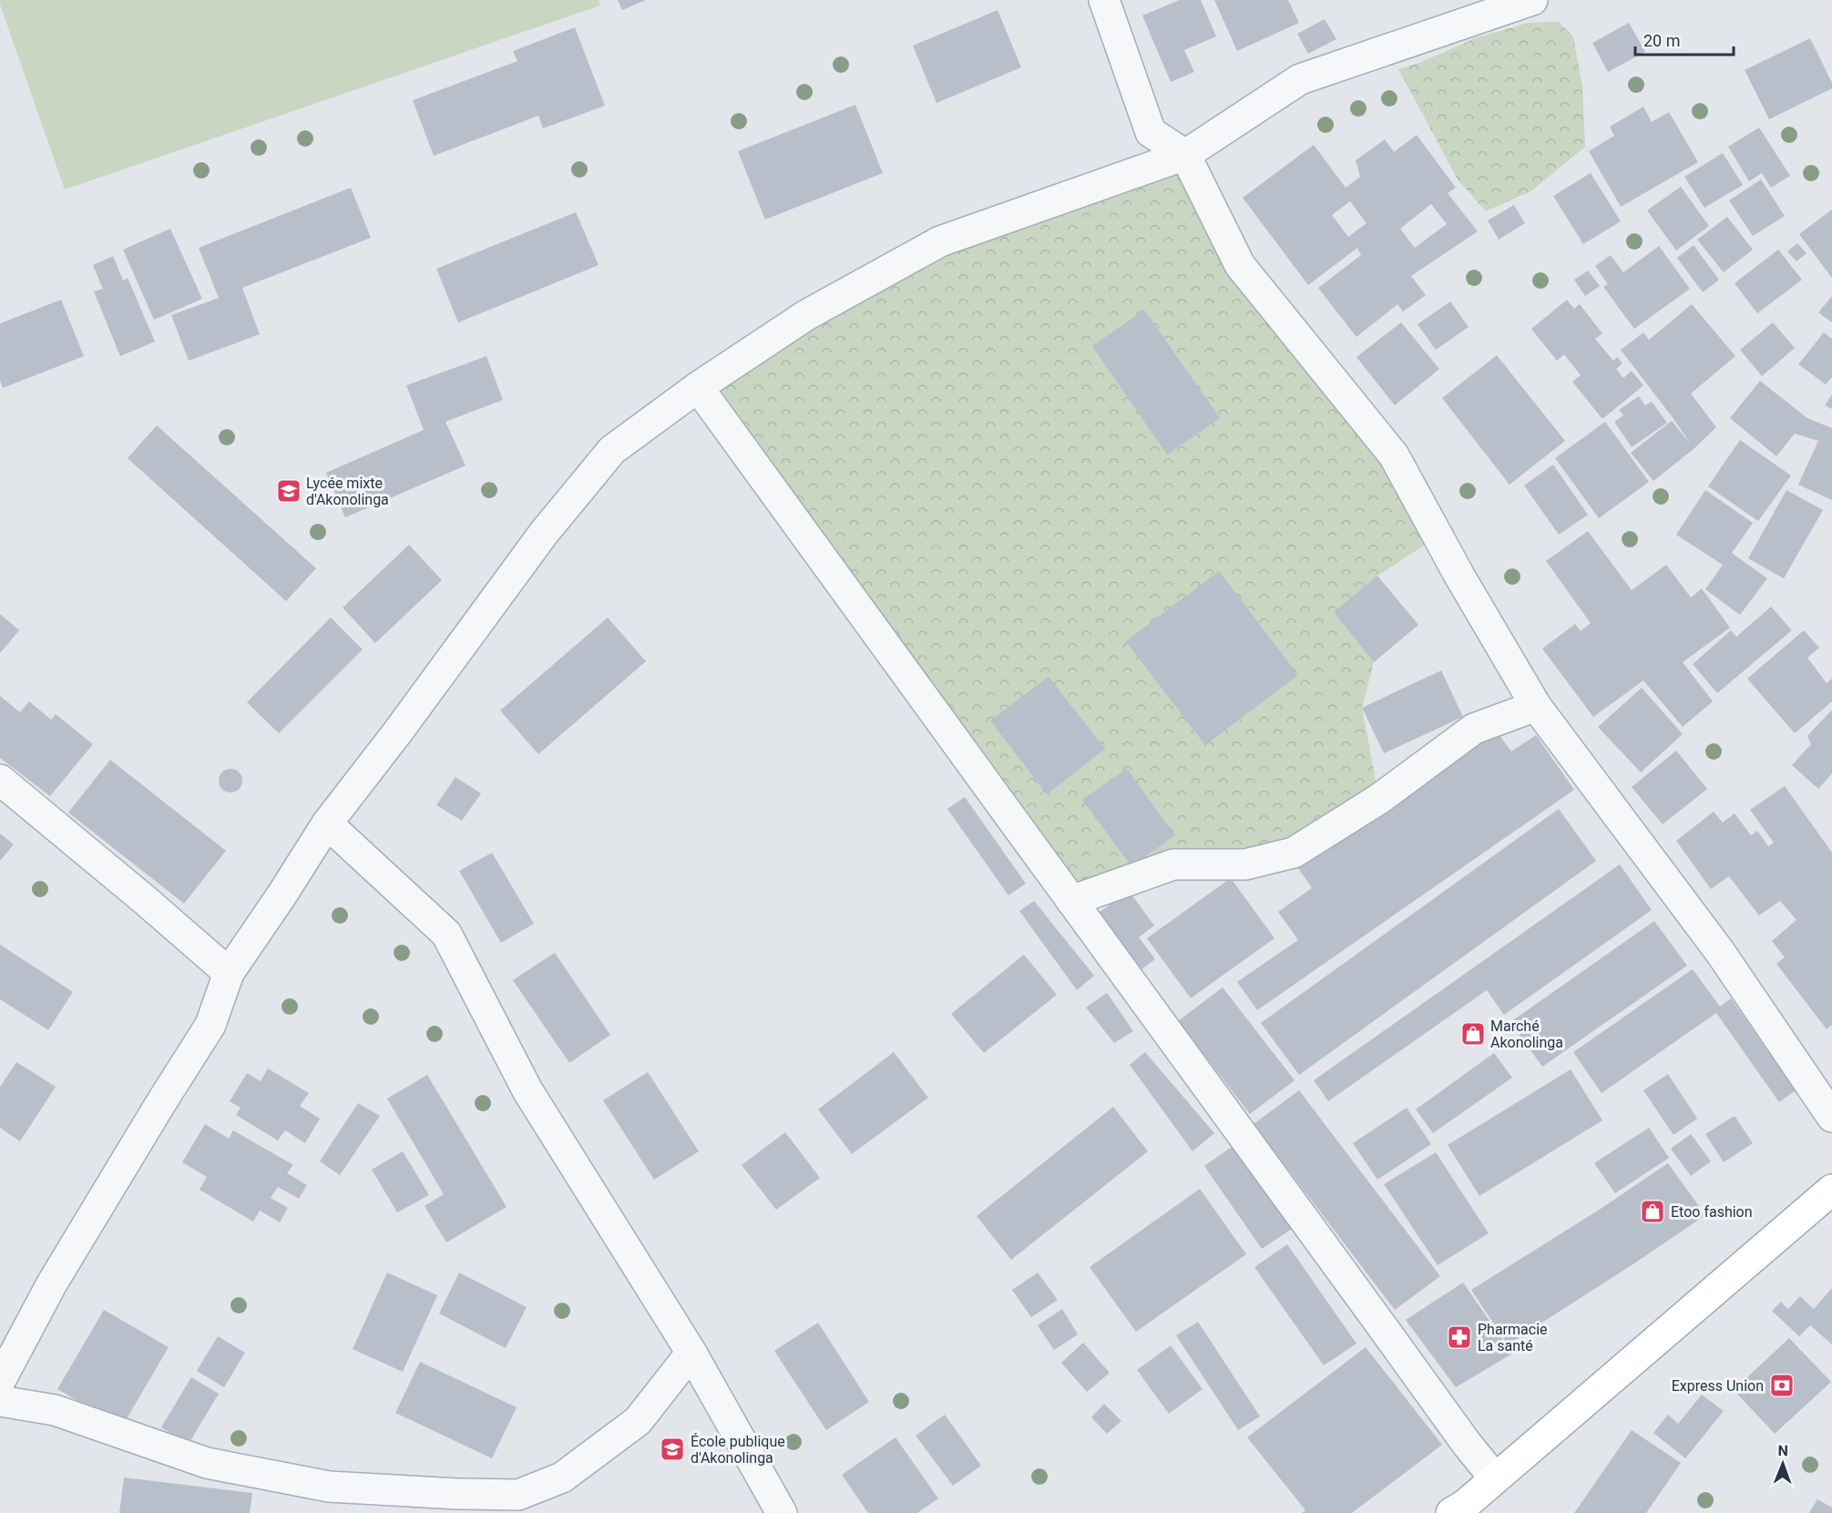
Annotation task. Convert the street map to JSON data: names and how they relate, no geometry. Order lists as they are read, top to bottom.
{
  "places": {
    "school or university": ["Lycée mixte d'Akonolinga", "École publique d'Akonolinga"],
    "shop": ["Marché Akonolinga", "Etoo fashion"],
    "pharmacy": ["Pharmacie La santé"],
    "bank": ["Express Union"]
  },
  "scale_bar": "20 m",
  "north": "top"
}
